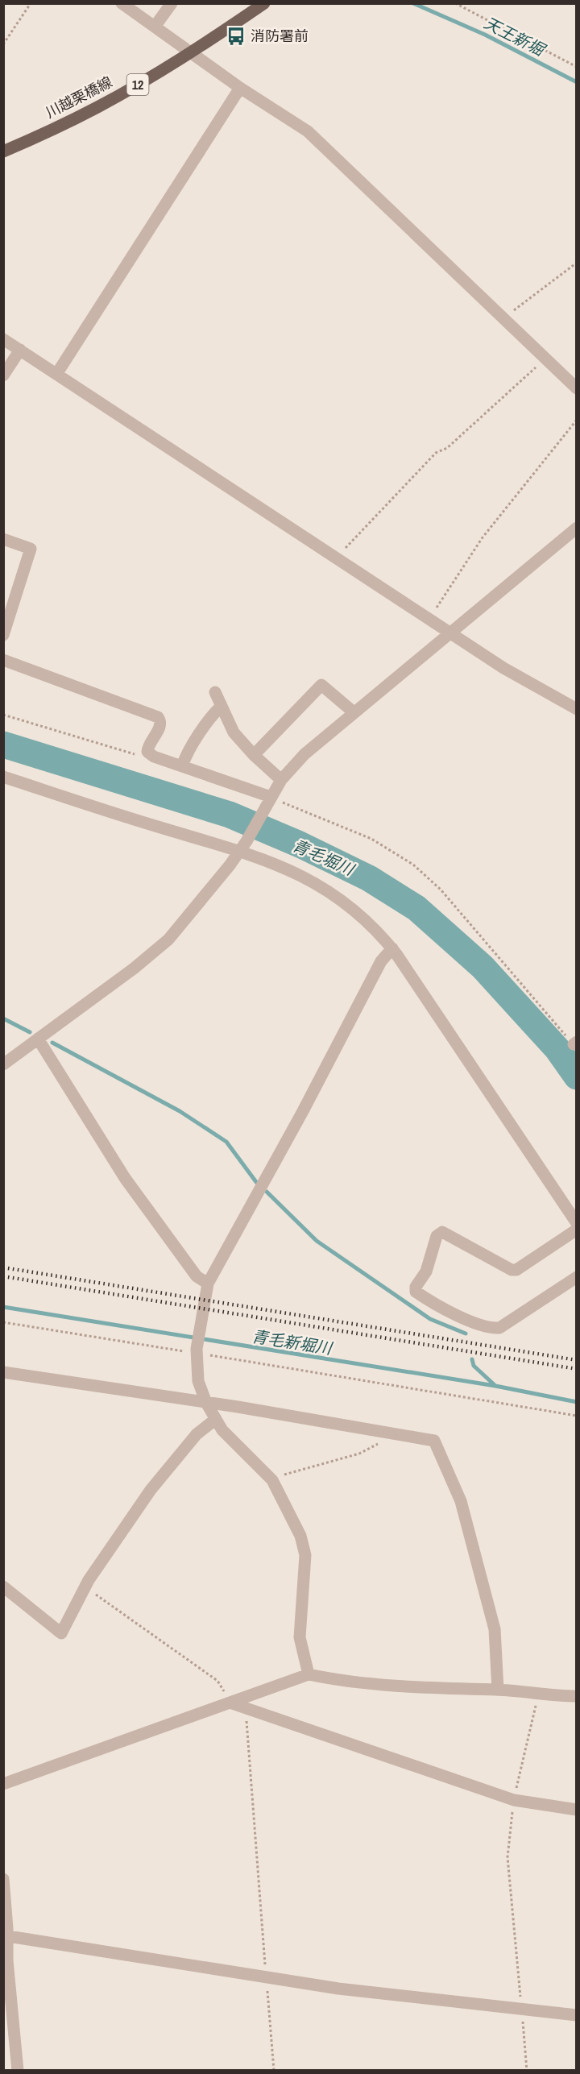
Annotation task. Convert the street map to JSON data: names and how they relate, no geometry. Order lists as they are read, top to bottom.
{
  "streets": {
    "main road": ["12", "川越栗橋線"]
  },
  "water": ["天王新堀", "青毛堀川", "青毛新堀川"],
  "places": {
    "bus stop": ["消防署前"]
  }
}
